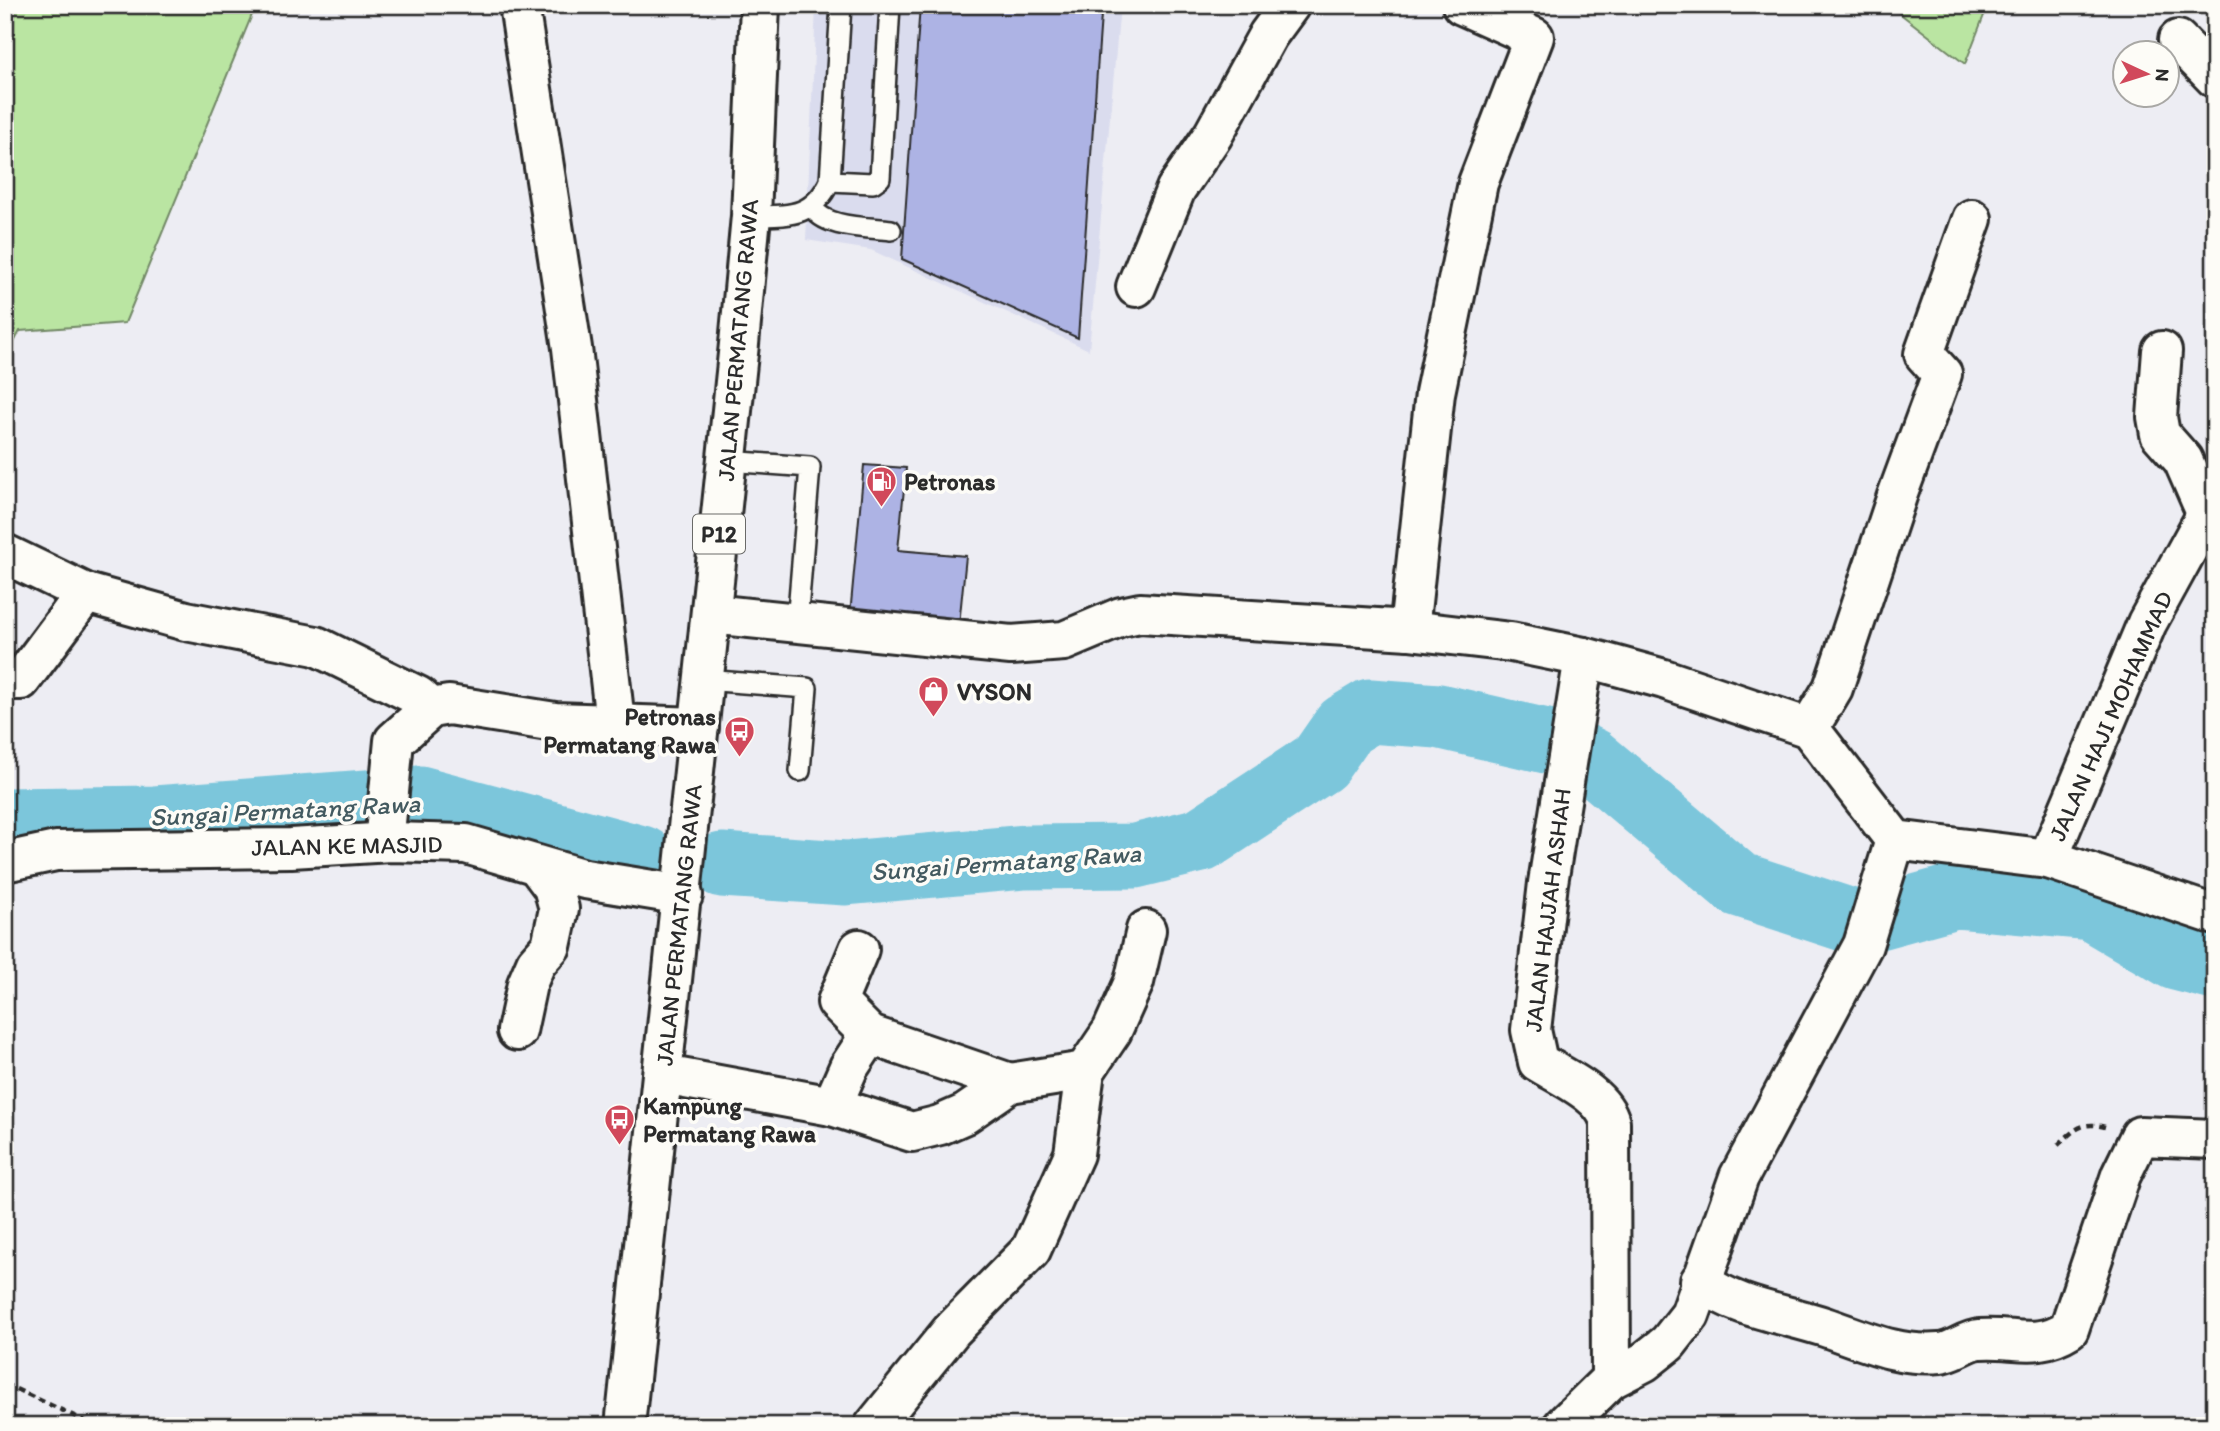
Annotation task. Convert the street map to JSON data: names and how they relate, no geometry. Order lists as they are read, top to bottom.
{
  "streets": {
    "street": [
      "JALAN PERMATANG RAWA",
      "P12",
      "JALAN HAJI MOHAMMAD",
      "JALAN KE MASJID",
      "JALAN HAJJAH ASHAH"
    ]
  },
  "crossings": [
    ["JALAN PERMATANG RAWA", "JALAN KE MASJID"]
  ],
  "water": ["Sungai Permatang Rawa"],
  "places": {
    "fuel station": ["Petronas"],
    "shop": ["VYSON"],
    "bus stop": ["Petronas Permatang Rawa", "Kampung Permatang Rawa"]
  },
  "north": "right"
}
